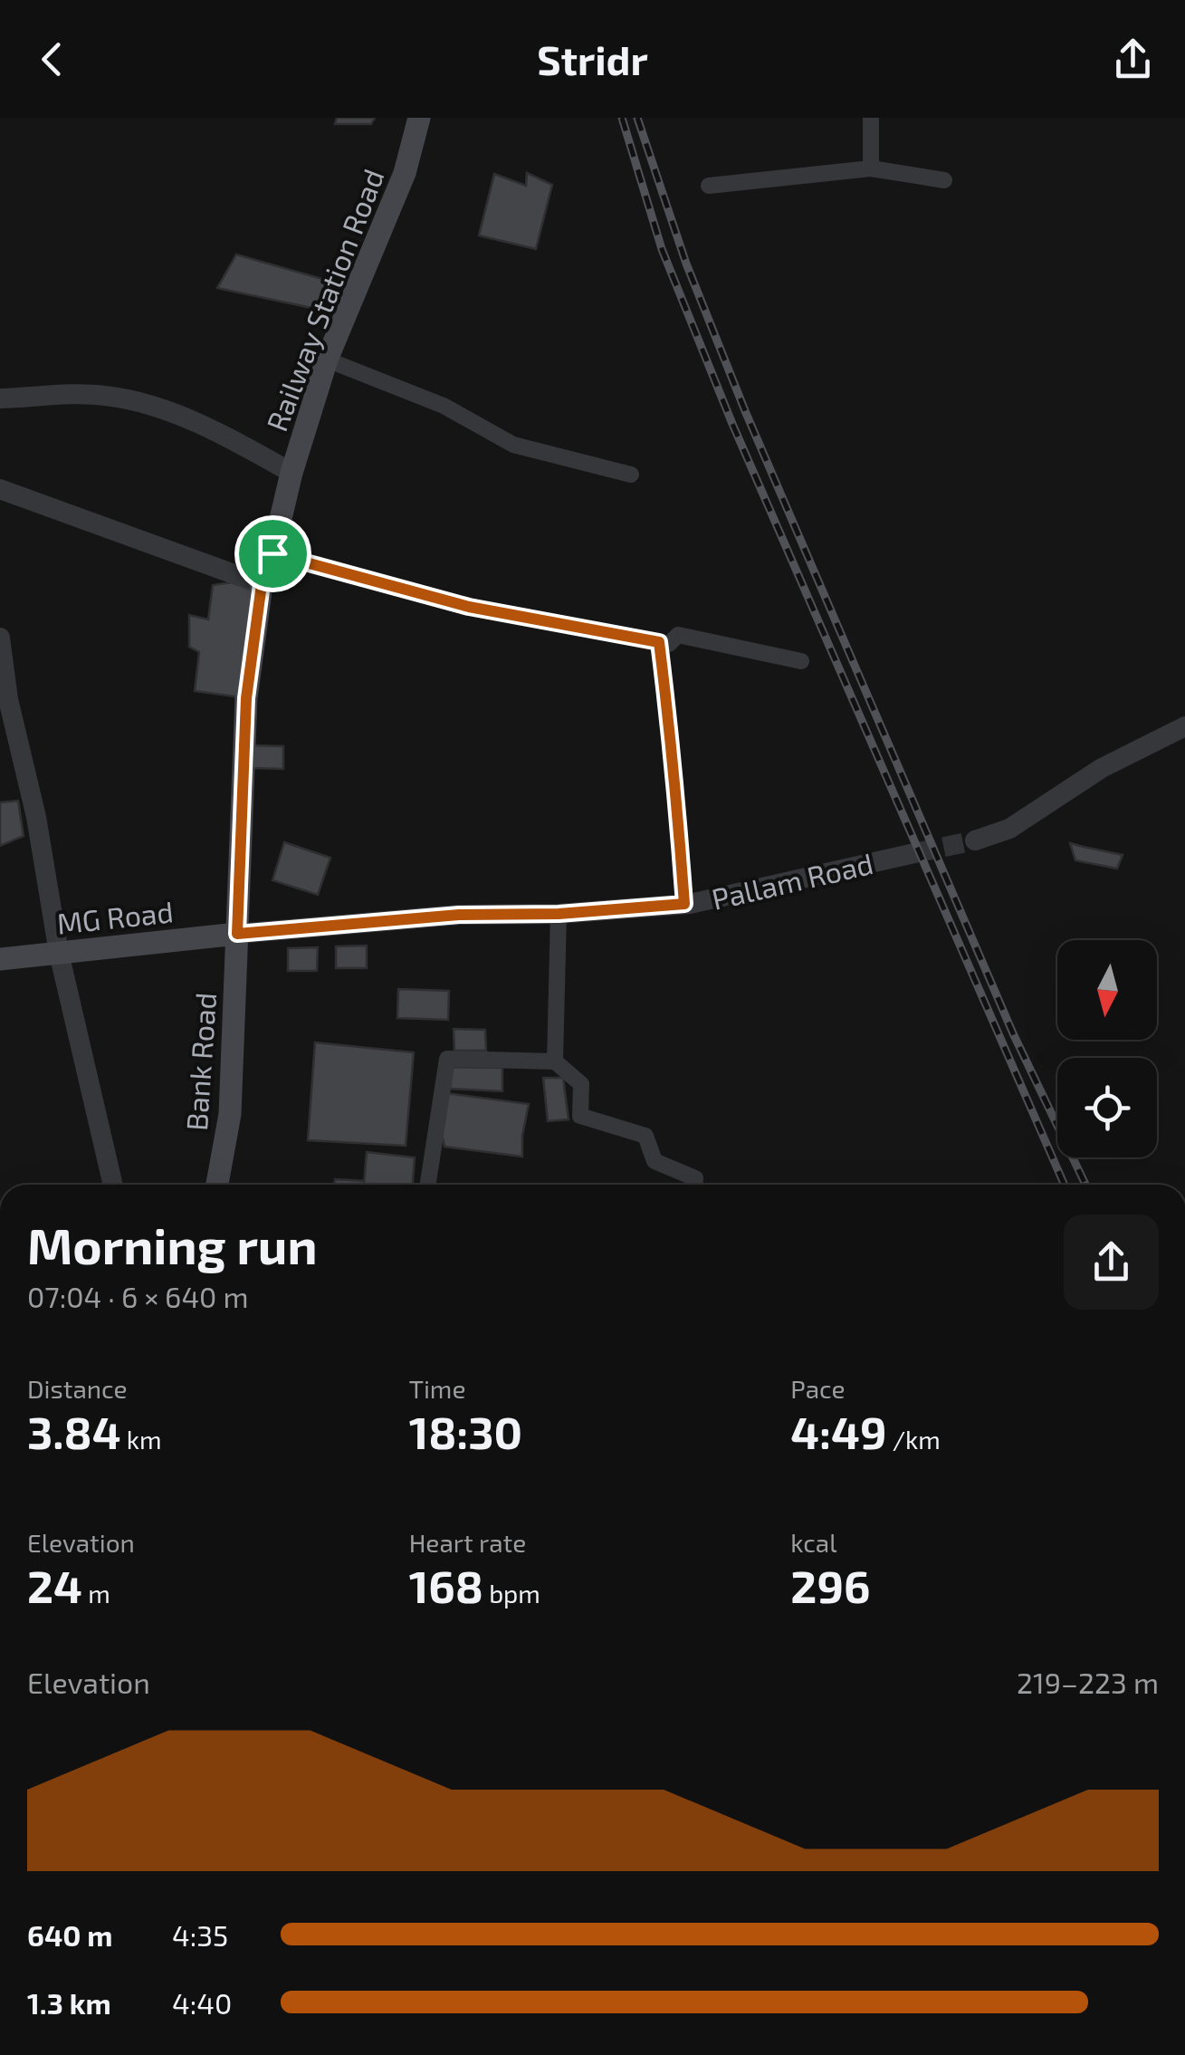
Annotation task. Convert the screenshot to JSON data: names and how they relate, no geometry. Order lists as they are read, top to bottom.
{
  "streets": {
    "main road": ["Railway Station Road", "MG Road", "Bank Road"],
    "street": ["Pallam Road"]
  },
  "crossings": [
    ["Railway Station Road", "Pallam Road"],
    ["Railway Station Road", "MG Road"],
    ["Railway Station Road", "Bank Road"],
    ["Pallam Road", "MG Road"],
    ["Pallam Road", "Bank Road"],
    ["MG Road", "Bank Road"]
  ],
  "north": "bottom",
  "page": {
    "header": "Stridr",
    "heading": ["Morning run", "07:04 · 6 × 640 m"],
    "stats": [
      ["Distance", "3.84 km"],
      ["Time", "18:30"],
      ["Pace", "4:49 /km"],
      ["Elevation", "24 m"],
      ["Heart rate", "168 bpm"],
      ["kcal", "296"]
    ],
    "chart": ["Elevation", "219–223 m"],
    "list": [
      {
        "name": "640 m",
        "note": "4:35"
      },
      {
        "name": "1.3 km",
        "note": "4:40"
      }
    ]
  }
}
